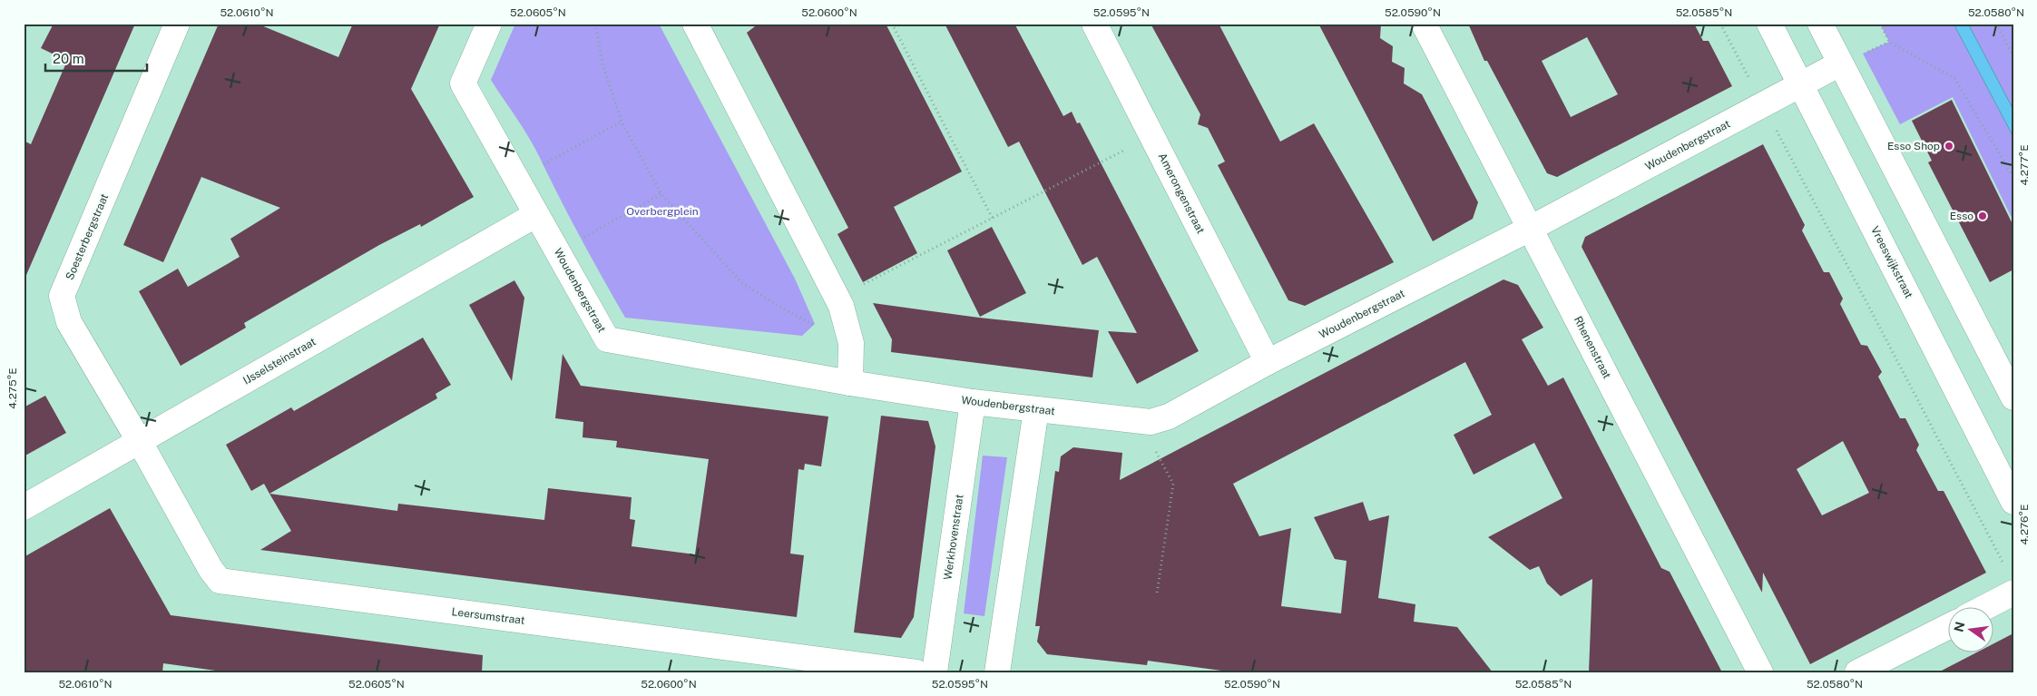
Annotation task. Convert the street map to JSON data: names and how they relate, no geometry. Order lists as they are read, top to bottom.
{
  "streets": {
    "street": [
      "Woudenbergstraat",
      "Amerongenstraat",
      "Soesterbergstraat",
      "Vreeswijkstraat",
      "Rhenenstraat",
      "IJsselsteinstraat",
      "Werkhovenstraat",
      "Leersumstraat"
    ]
  },
  "crossings": [
    ["Woudenbergstraat", "Amerongenstraat"],
    ["Woudenbergstraat", "Vreeswijkstraat"],
    ["Woudenbergstraat", "Rhenenstraat"],
    ["Woudenbergstraat", "IJsselsteinstraat"],
    ["Woudenbergstraat", "Werkhovenstraat"],
    ["Soesterbergstraat", "IJsselsteinstraat"],
    ["Soesterbergstraat", "Leersumstraat"],
    ["IJsselsteinstraat", "Leersumstraat"]
  ],
  "parks": ["Overbergplein"],
  "places": ["Esso Shop", "Esso"],
  "scale_bar": "20 m",
  "north": "left",
  "coordinates": [
    "52.0610°N",
    "52.0605°N",
    "52.0600°N",
    "52.0595°N",
    "52.0590°N",
    "52.0585°N",
    "52.0580°N",
    "4.277°E",
    "4.275°E",
    "4.276°E"
  ]
}
